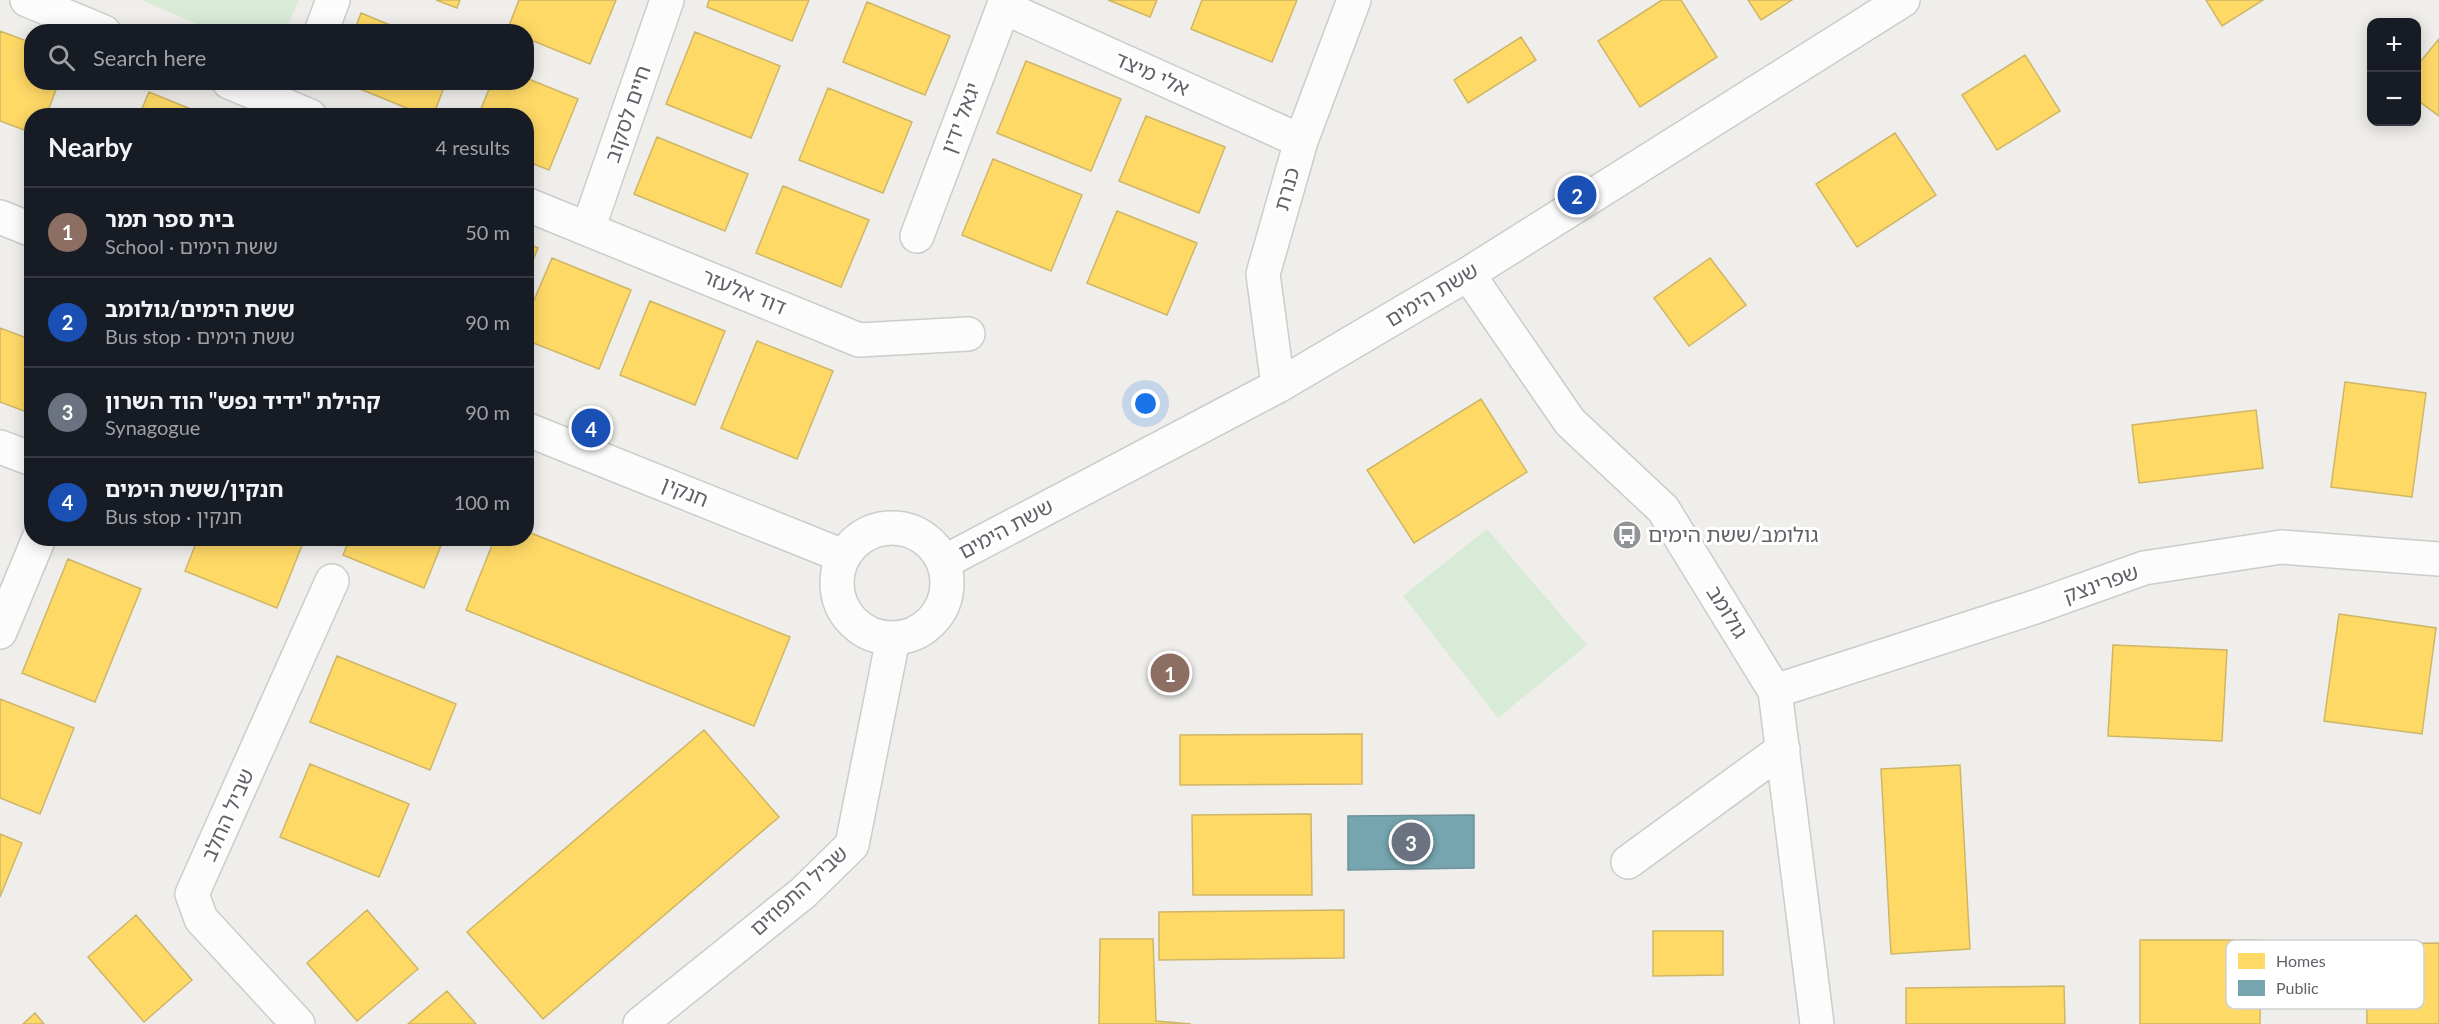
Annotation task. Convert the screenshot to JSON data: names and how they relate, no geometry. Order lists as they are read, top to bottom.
{
  "streets": {
    "street": [
      "אלי מיצד",
      "חיים לסקוב",
      "יגאל ידין",
      "כנרת",
      "דוד אלעזר",
      "ששת הימים",
      "חנקין",
      "שפרינצק",
      "גולומב",
      "שביל החלב",
      "שביל התפוזים"
    ]
  },
  "crossings": [
    ["אלי מיצד", "יגאל ידין"],
    ["אלי מיצד", "כנרת"],
    ["חיים לסקוב", "דוד אלעזר"],
    ["כנרת", "ששת הימים"],
    ["ששת הימים", "חנקין"],
    ["ששת הימים", "גולומב"],
    ["ששת הימים", "שביל התפוזים"],
    ["חנקין", "שביל התפוזים"],
    ["שפרינצק", "גולומב"]
  ],
  "places": {
    "bus stop": ["גולומב/ששת הימים"]
  },
  "legend": ["Homes", "Public"],
  "page": {
    "map_buttons": ["+", "−"],
    "search": "Search here",
    "heading": ["Nearby", "4 results"],
    "pins": [
      "2",
      "4",
      "1",
      "3"
    ],
    "list": [
      {
        "mark": "1",
        "name": "בית ספר תמר",
        "note": "School · ששת הימים",
        "value": "50 m"
      },
      {
        "mark": "2",
        "name": "ששת הימים/גולומב",
        "note": "Bus stop · ששת הימים",
        "value": "90 m"
      },
      {
        "mark": "3",
        "name": "קהילת \"ידיד נפש\" הוד השרון",
        "note": "Synagogue",
        "value": "90 m"
      },
      {
        "mark": "4",
        "name": "חנקין/ששת הימים",
        "note": "Bus stop · חנקין",
        "value": "100 m"
      }
    ]
  }
}
